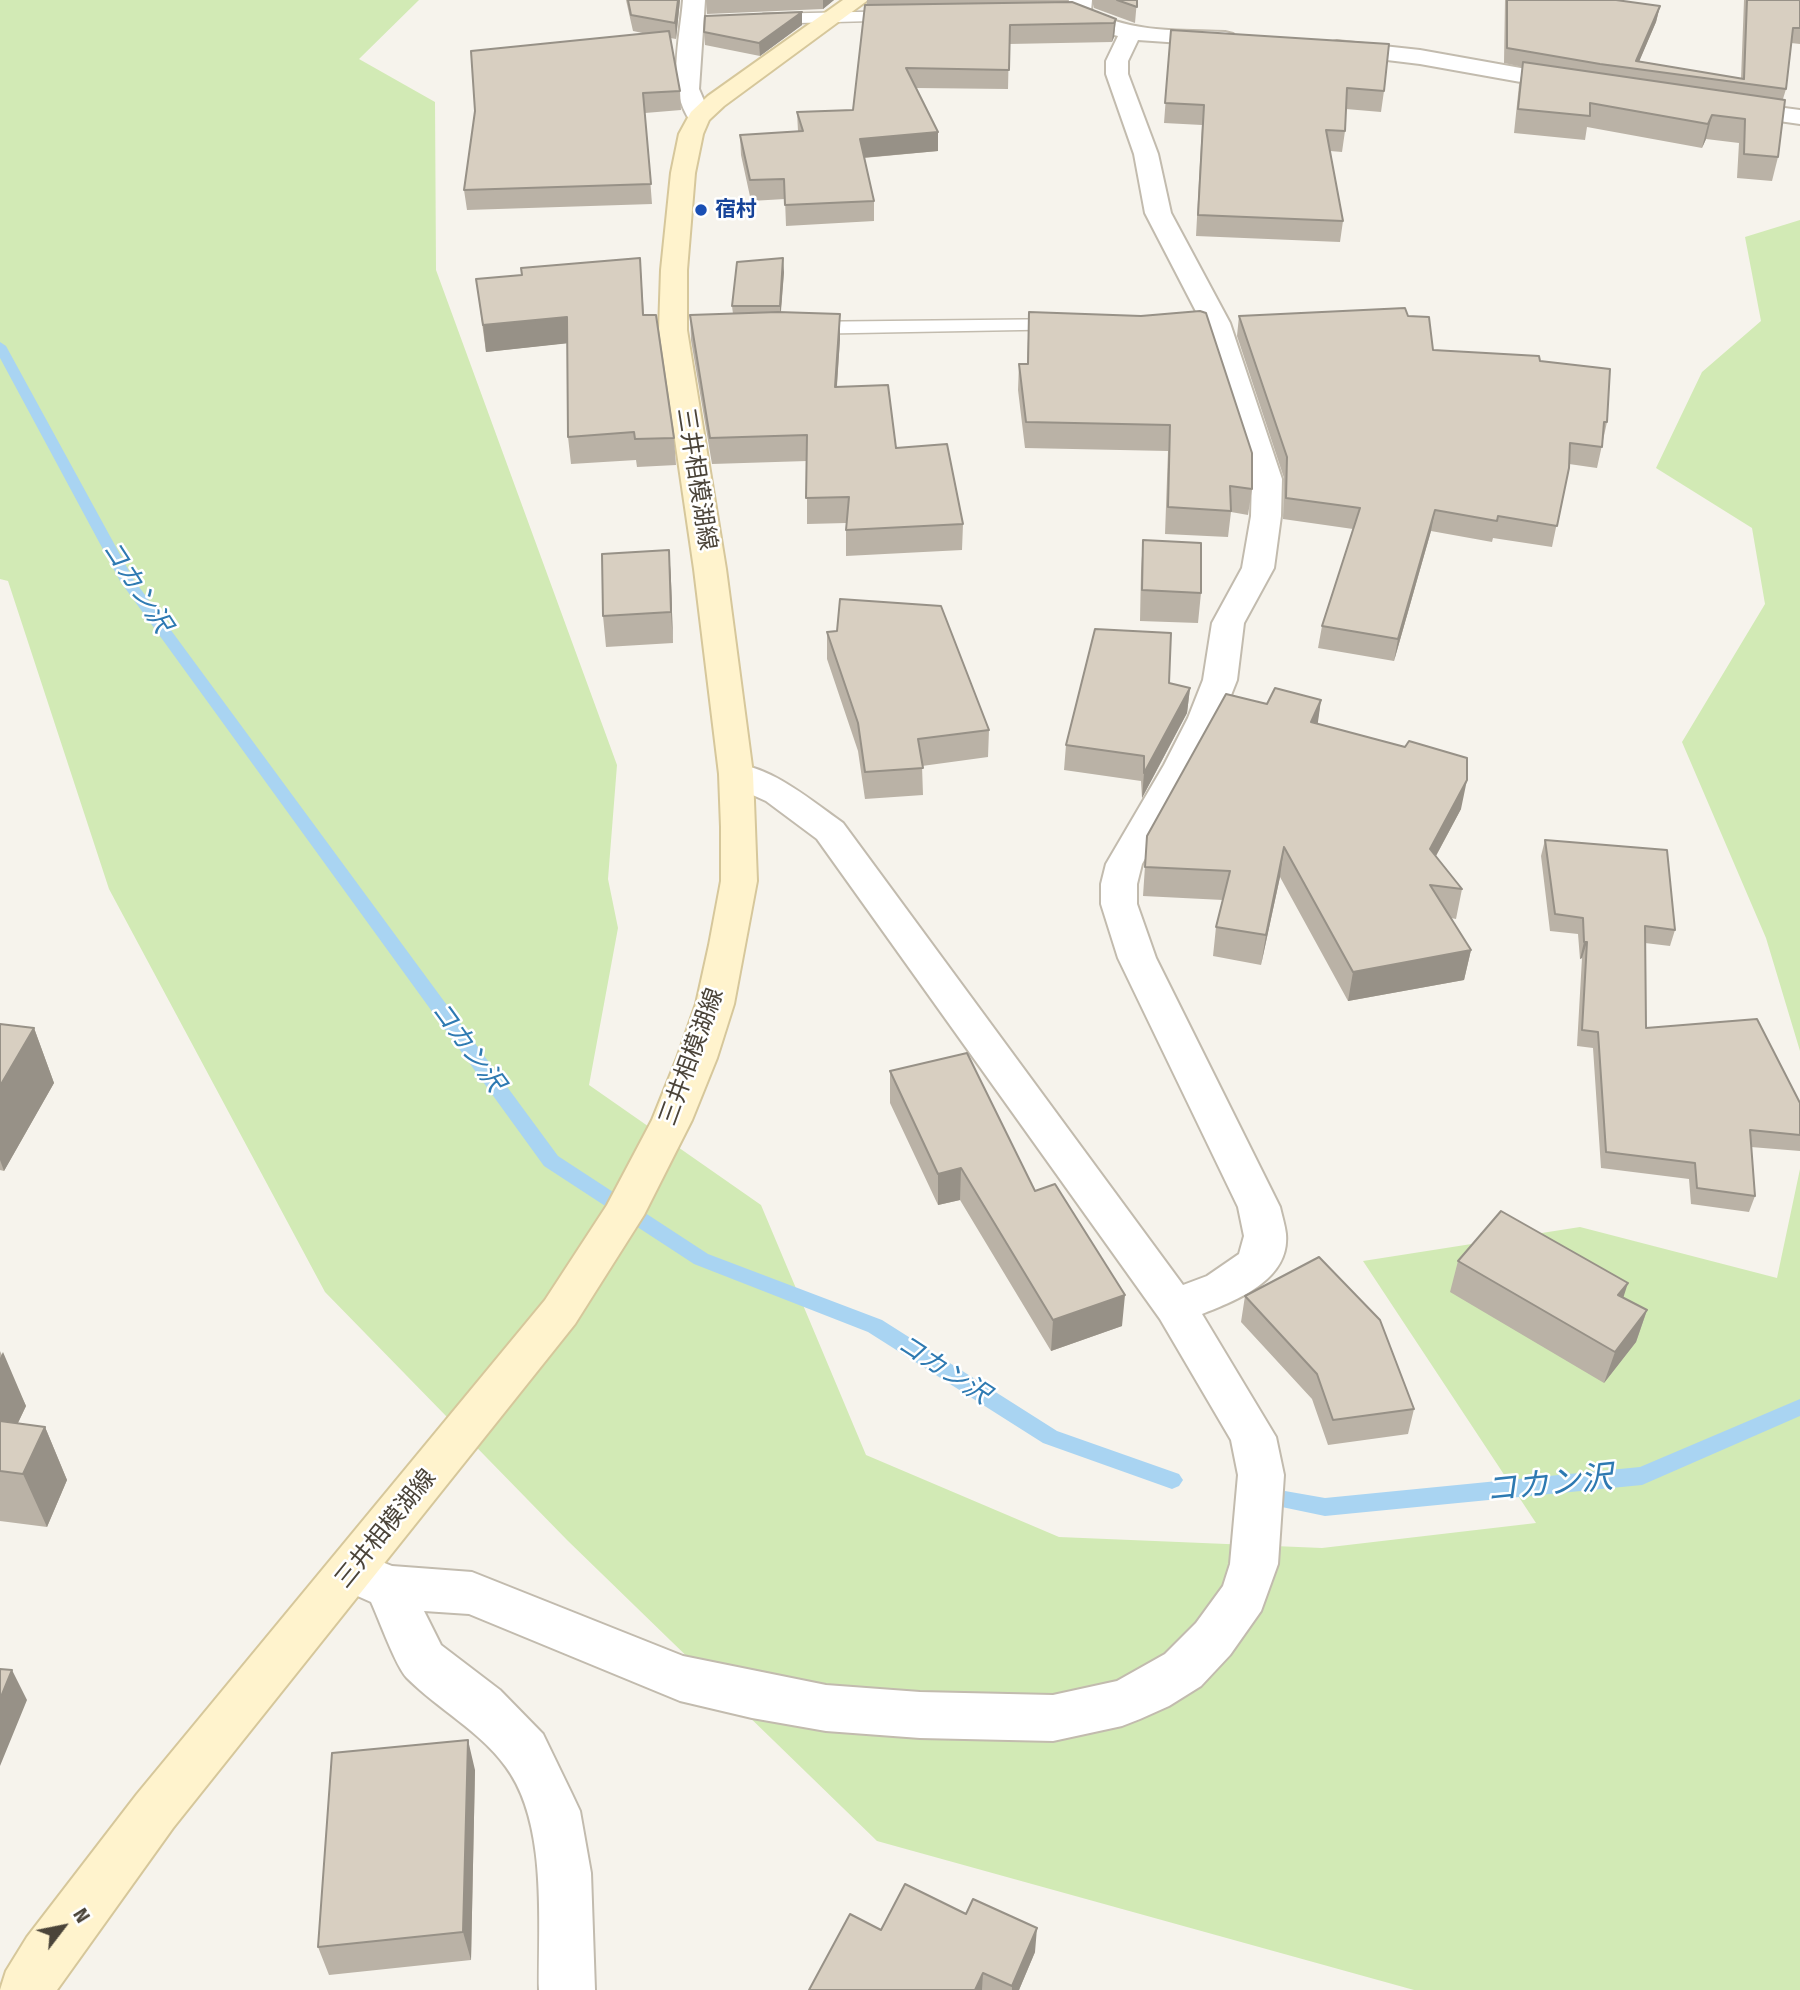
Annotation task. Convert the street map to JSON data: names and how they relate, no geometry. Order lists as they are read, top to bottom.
{
  "streets": {
    "main road": ["三井相模湖線"]
  },
  "water": ["コカン沢"],
  "places": ["宿村"],
  "north": "top right"
}
